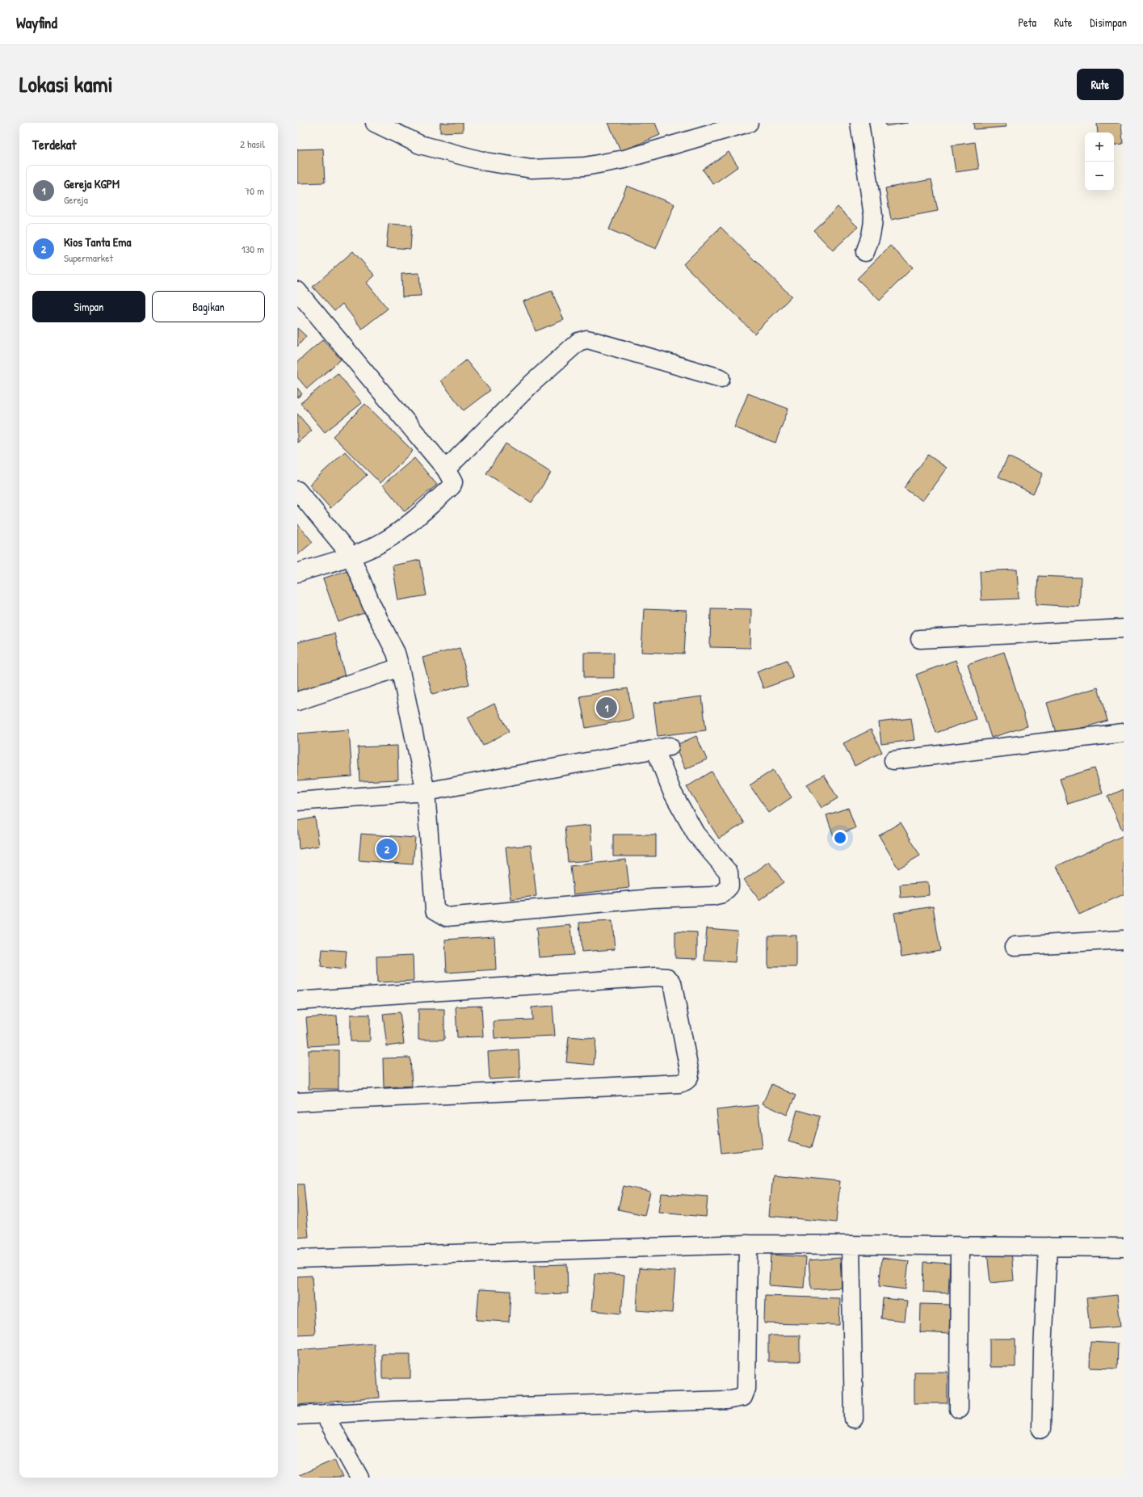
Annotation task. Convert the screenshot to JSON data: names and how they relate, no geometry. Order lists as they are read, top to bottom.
{
  "page": {
    "header": "Wayfind",
    "nav": ["Peta", "Rute", "Disimpan"],
    "title": "Lokasi kami",
    "buttons": [
      "Rute",
      ["Simpan", "Bagikan"]
    ],
    "heading": ["Terdekat", "2 hasil"],
    "map_buttons": ["+", "−"],
    "list": [
      {
        "mark": "1",
        "name": "Gereja KGPM",
        "note": "Gereja",
        "value": "70 m"
      },
      {
        "mark": "2",
        "name": "Kios Tanta Ema",
        "note": "Supermarket",
        "value": "130 m"
      }
    ],
    "pins": ["1", "2"]
  }
}
